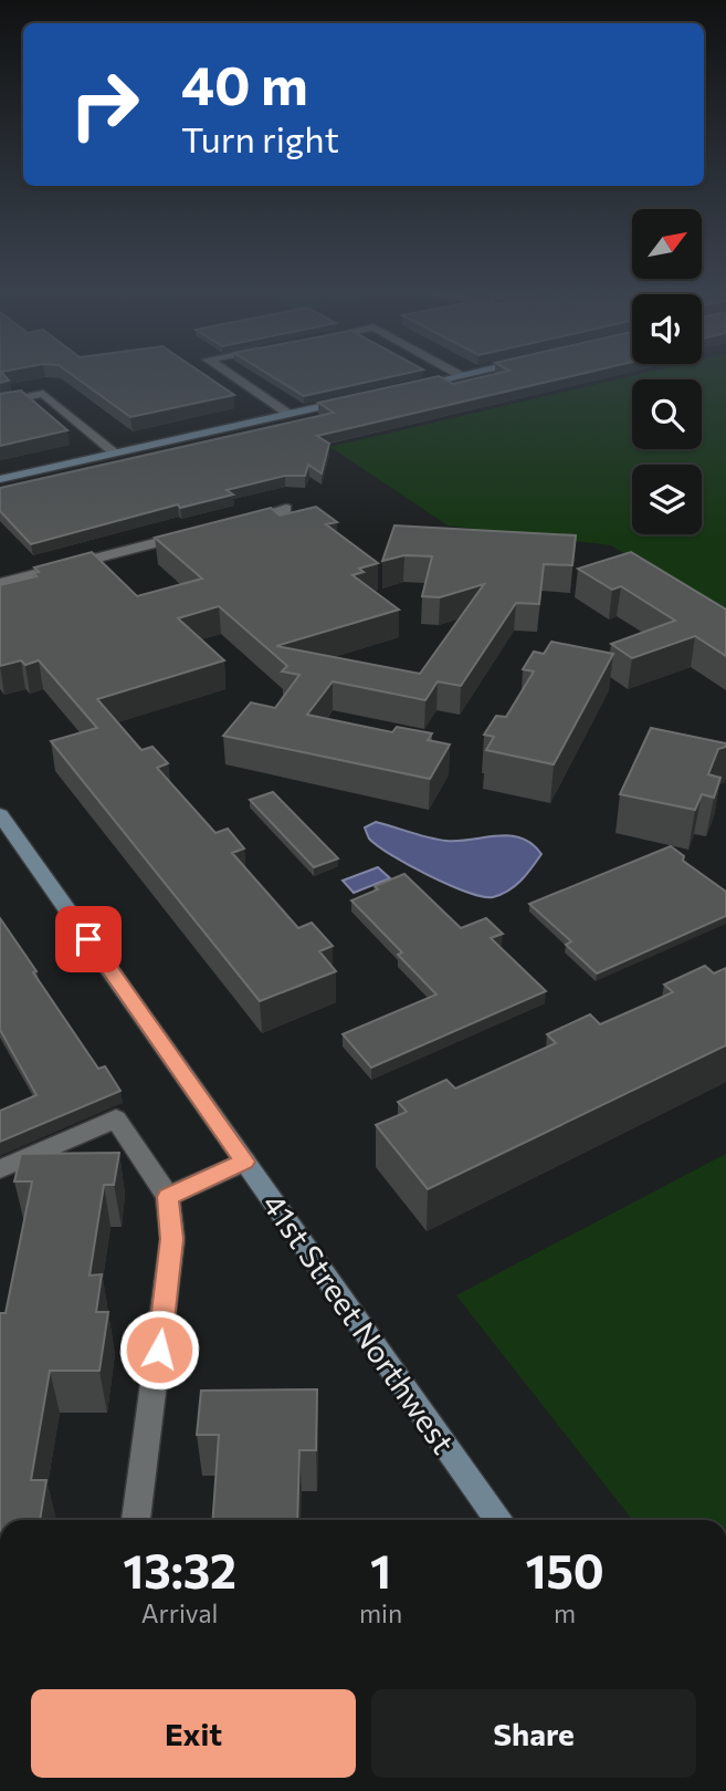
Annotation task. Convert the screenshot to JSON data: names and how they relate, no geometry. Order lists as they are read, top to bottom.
{
  "streets": {
    "street": ["41st Street Northwest"]
  },
  "north": "top right",
  "page": {
    "turn": ["40 m", "Turn right"],
    "eta": [
      "13:32",
      "Arrival",
      "1",
      "min",
      "150",
      "m"
    ],
    "buttons": ["Exit", "Share"]
  }
}
